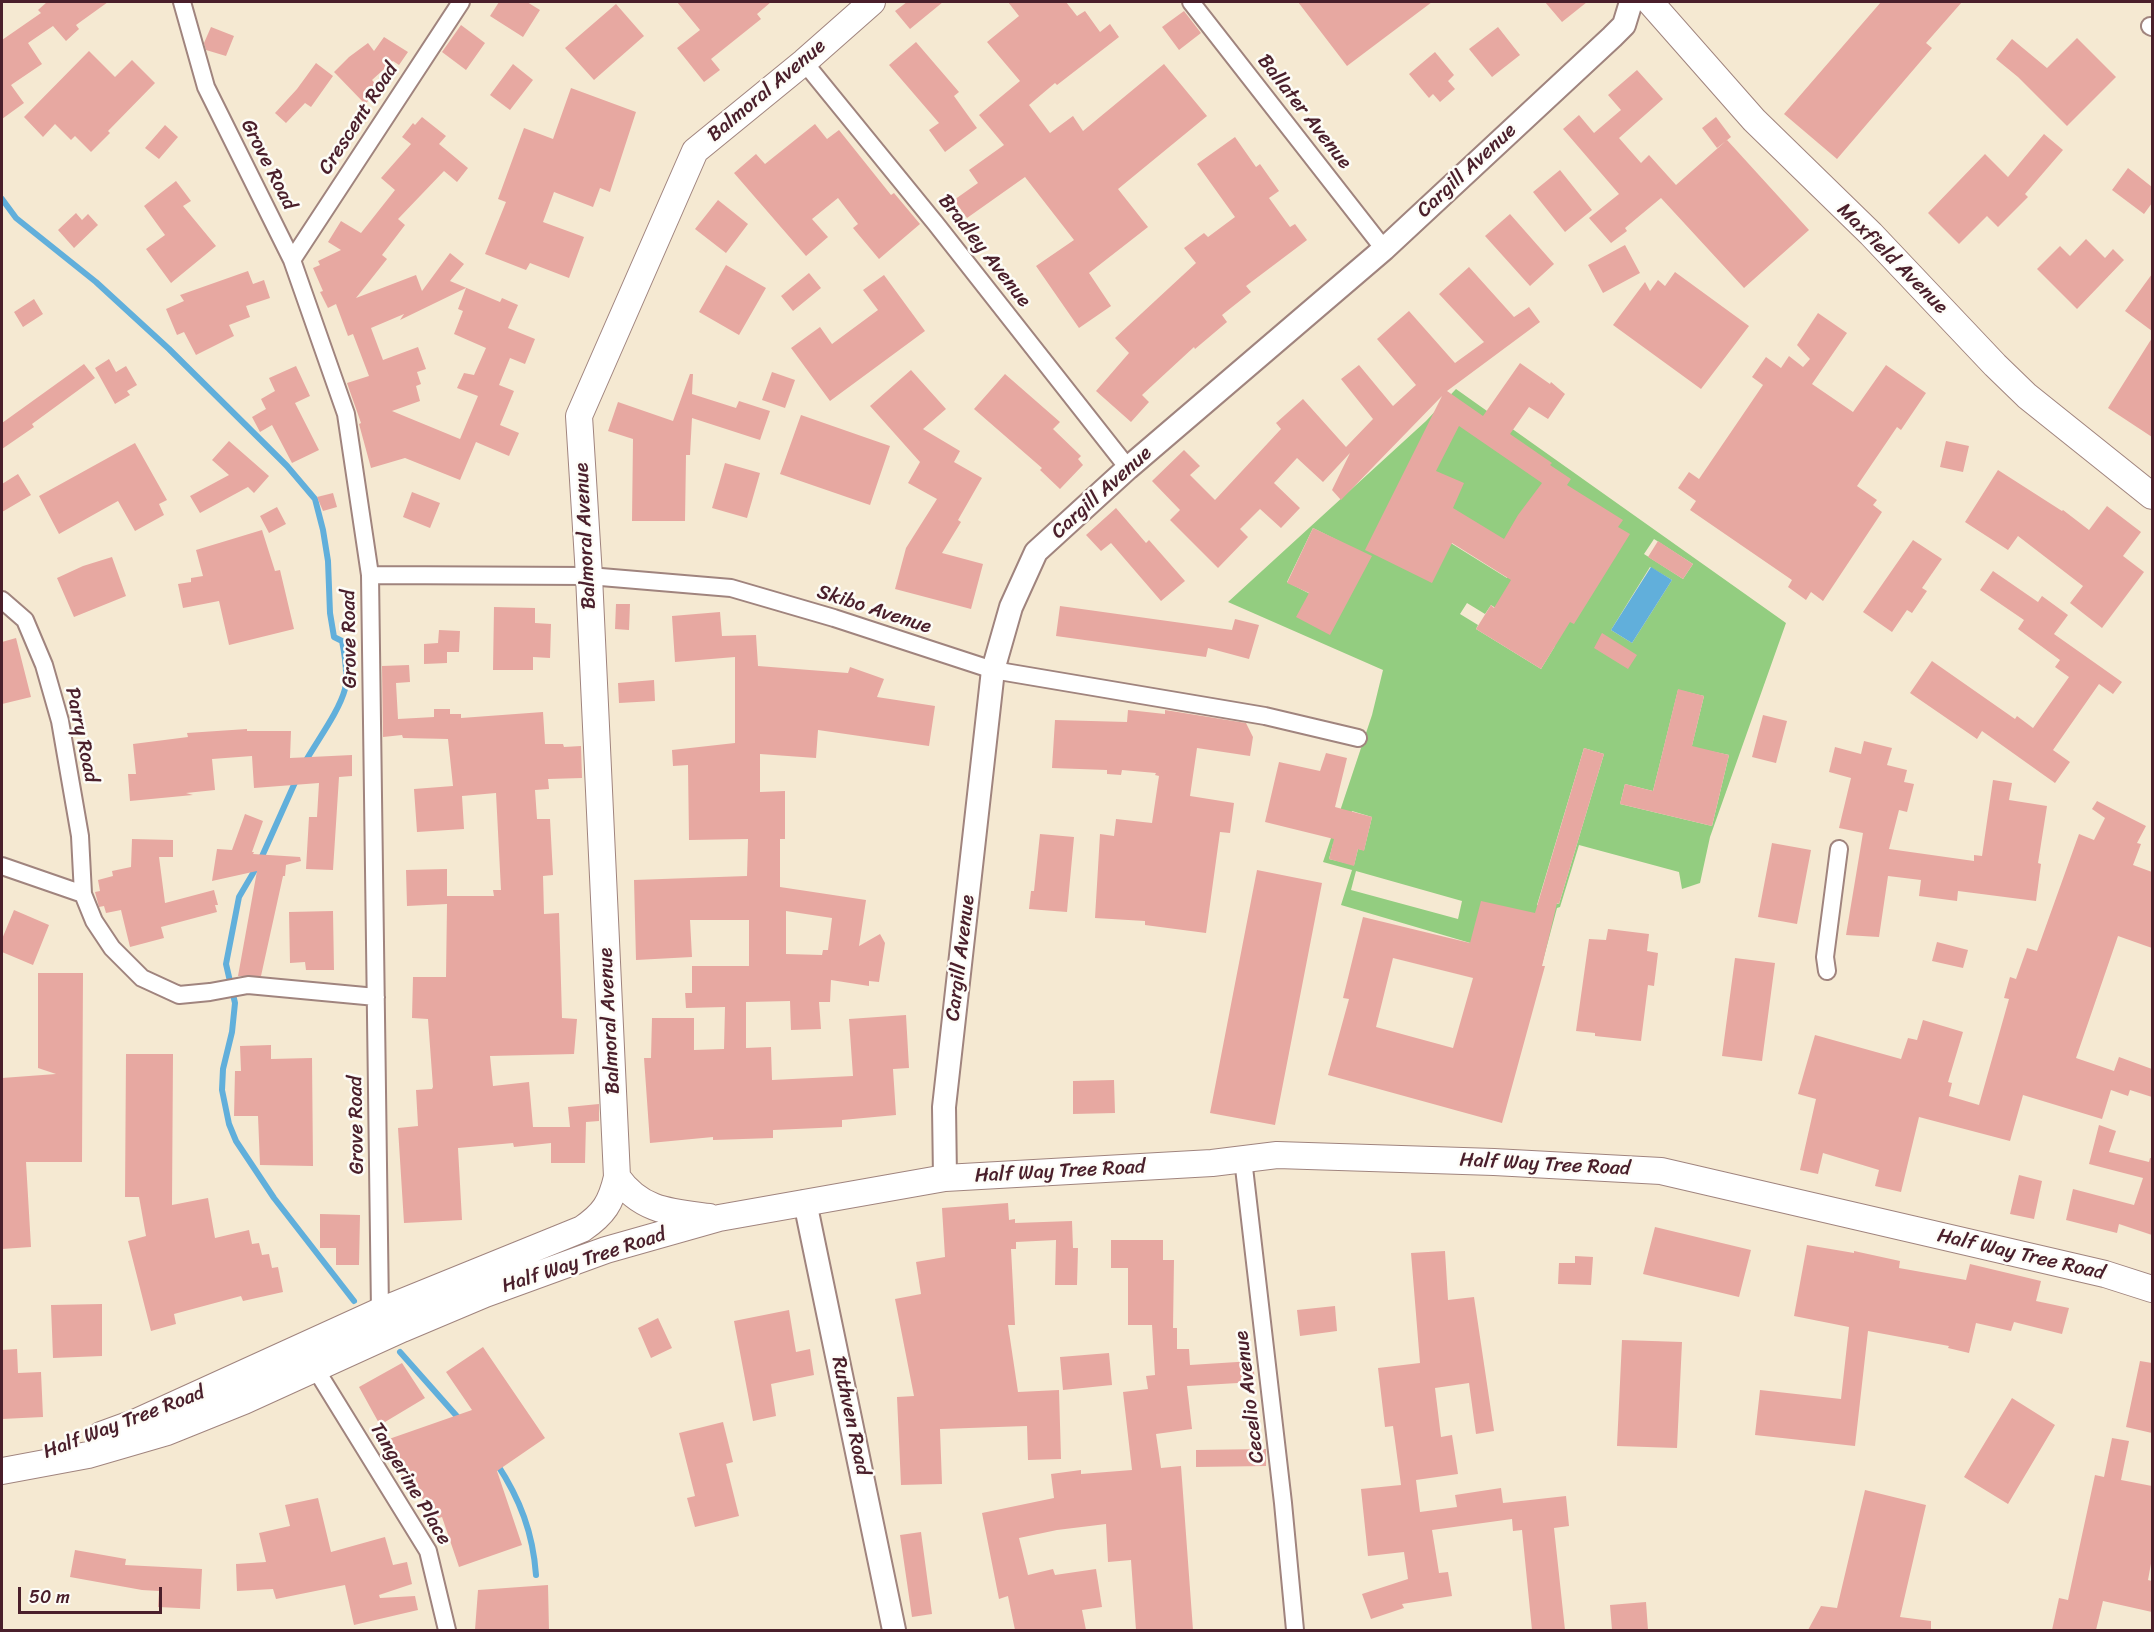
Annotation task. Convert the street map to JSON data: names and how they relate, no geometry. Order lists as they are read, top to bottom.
{
  "streets": {
    "main road": [
      "Balmoral Avenue",
      "Cargill Avenue",
      "Maxfield Avenue",
      "Half Way Tree Road",
      "Ruthven Road"
    ],
    "street": [
      "Ballater Avenue",
      "Crescent Road",
      "Grove Road",
      "Bradley Avenue",
      "Skibo Avenue",
      "Parry Road",
      "Cecelio Avenue",
      "Tangerine Place"
    ]
  },
  "crossings": [
    ["Balmoral Avenue", "Bradley Avenue"],
    ["Balmoral Avenue", "Skibo Avenue"],
    ["Balmoral Avenue", "Half Way Tree Road"],
    ["Ballater Avenue", "Cargill Avenue"],
    ["Crescent Road", "Grove Road"],
    ["Grove Road", "Skibo Avenue"],
    ["Grove Road", "Parry Road"],
    ["Grove Road", "Half Way Tree Road"],
    ["Cargill Avenue", "Bradley Avenue"],
    ["Cargill Avenue", "Skibo Avenue"],
    ["Cargill Avenue", "Half Way Tree Road"],
    ["Half Way Tree Road", "Cecelio Avenue"],
    ["Half Way Tree Road", "Ruthven Road"],
    ["Half Way Tree Road", "Tangerine Place"]
  ],
  "scale_bar": "50 m"
}
